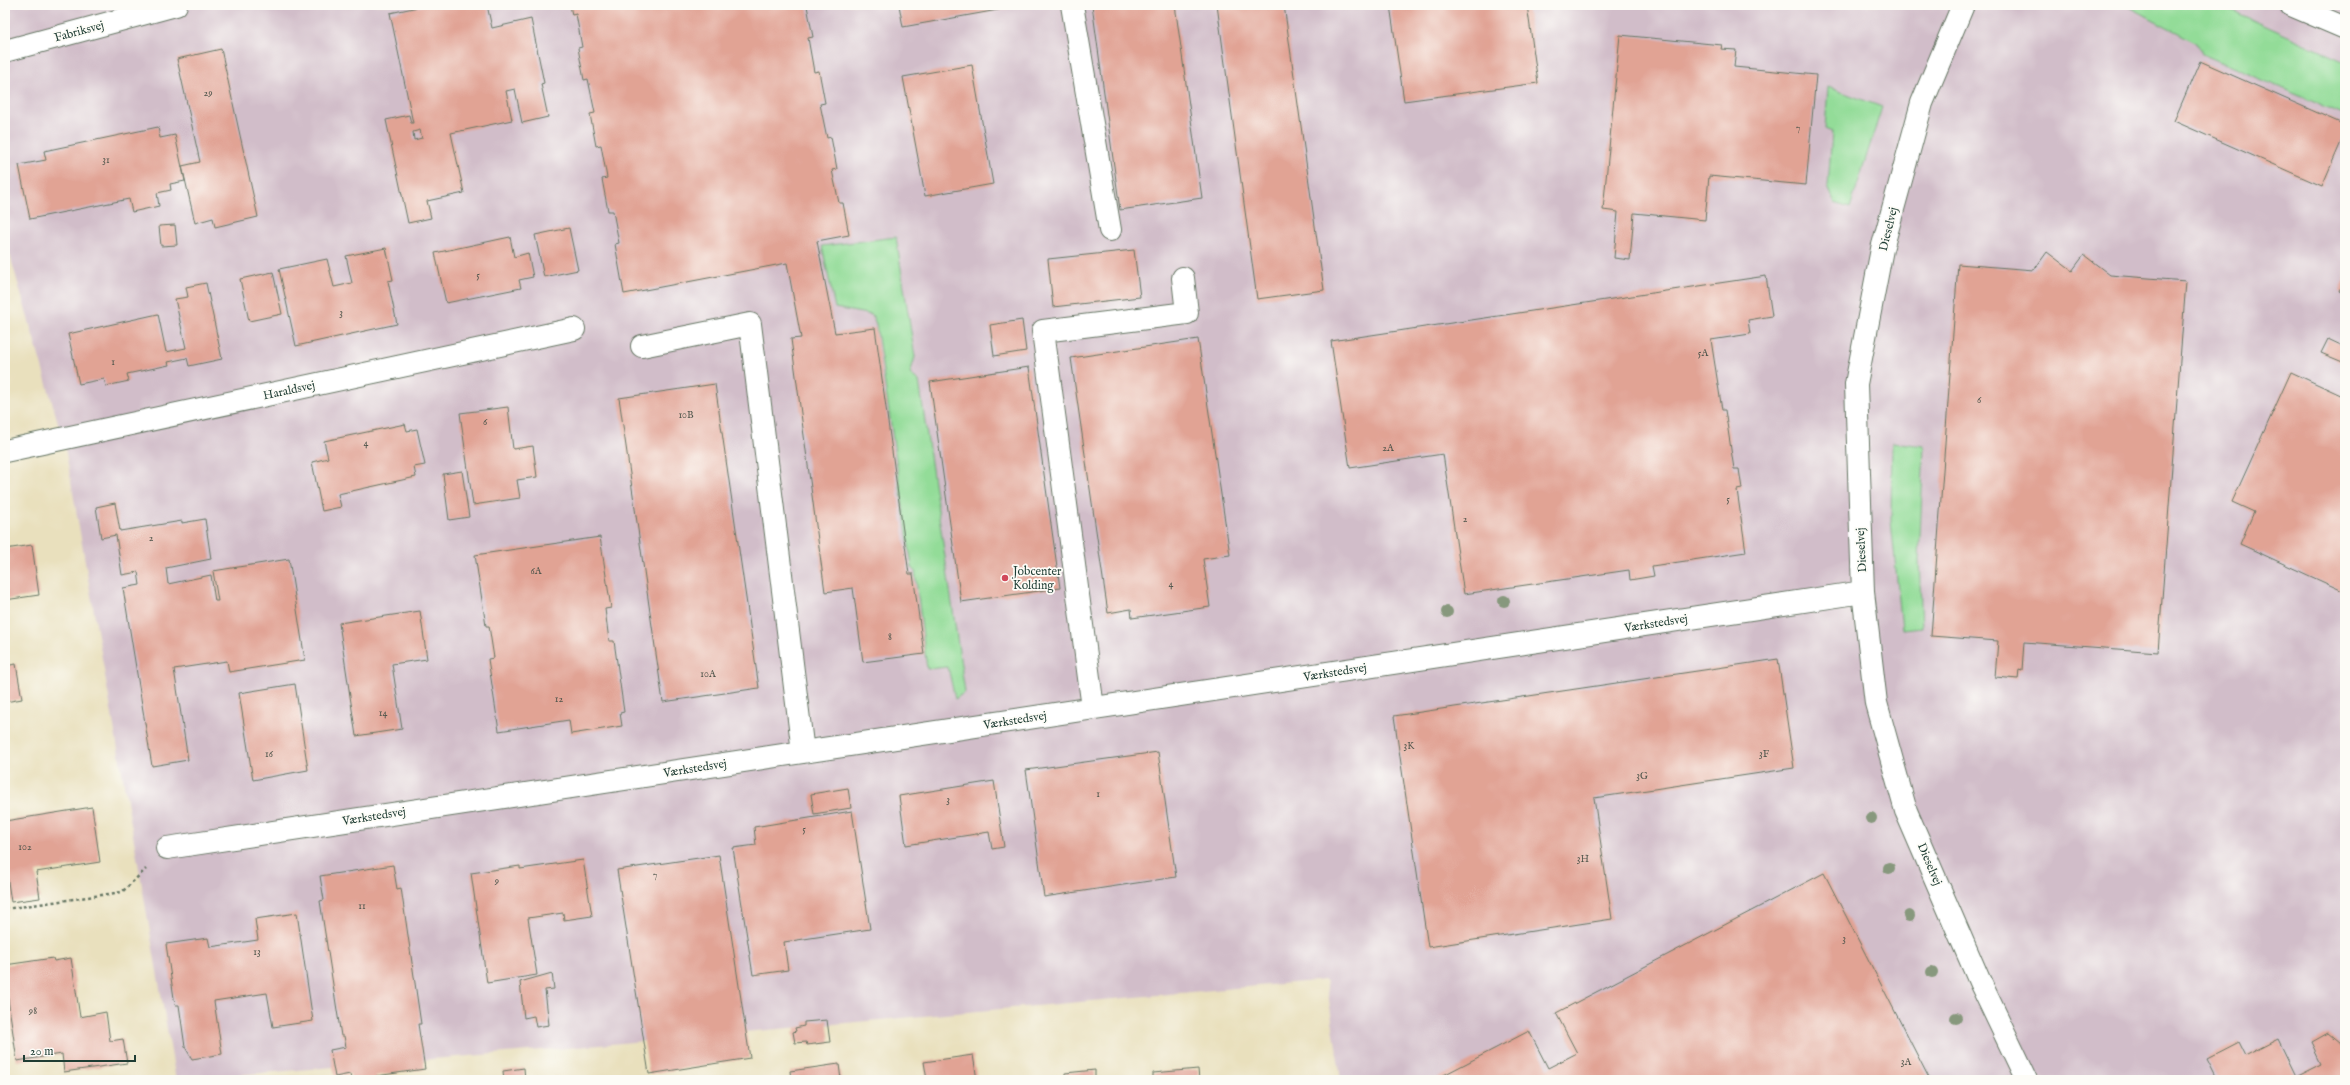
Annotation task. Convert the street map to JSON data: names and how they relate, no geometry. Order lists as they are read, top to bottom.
{
  "streets": {
    "street": [
      "Fabriksvej",
      "Dieselvej",
      "Haraldsvej",
      "Værkstedsvej"
    ]
  },
  "crossings": [
    ["Dieselvej", "Værkstedsvej"]
  ],
  "places": ["Jobcenter Kolding"],
  "house_numbers": [
    "29",
    "7",
    "31",
    "5",
    "3",
    "5A",
    "1",
    "6",
    "10B",
    "6",
    "4",
    "2A",
    "5",
    "2",
    "2",
    "6A",
    "4",
    "8",
    "10A",
    "12",
    "14",
    "3K",
    "16",
    "3F",
    "3G",
    "1",
    "3",
    "5",
    "102",
    "3H",
    "7",
    "9",
    "11",
    "3",
    "13",
    "98",
    "3A"
  ],
  "scale_bar": "20 m"
}
